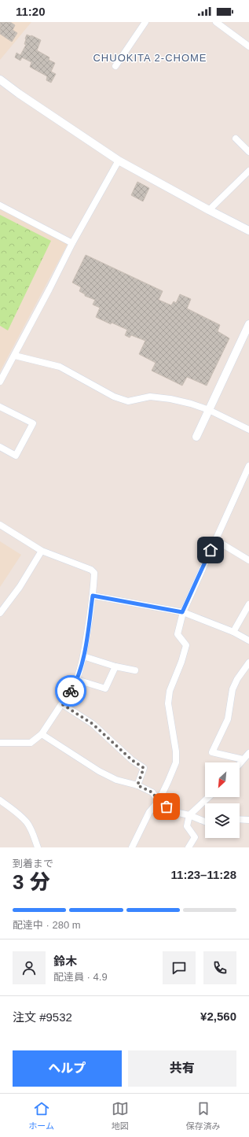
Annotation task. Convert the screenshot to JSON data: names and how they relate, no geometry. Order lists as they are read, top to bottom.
{
  "districts": ["CHUOKITA 2-CHOME"],
  "north": "bottom left",
  "page": {
    "status": "11:20",
    "heading": ["3 分", "到着まで", "11:23–11:28"],
    "panel": [
      "鈴木",
      "配達員 · 4.9",
      "注文 #9532",
      "¥2,560"
    ],
    "bar": "配達中 · 280 m",
    "buttons": ["ヘルプ", "共有"],
    "tabs": ["ホーム", "地図", "保存済み"]
  }
}
